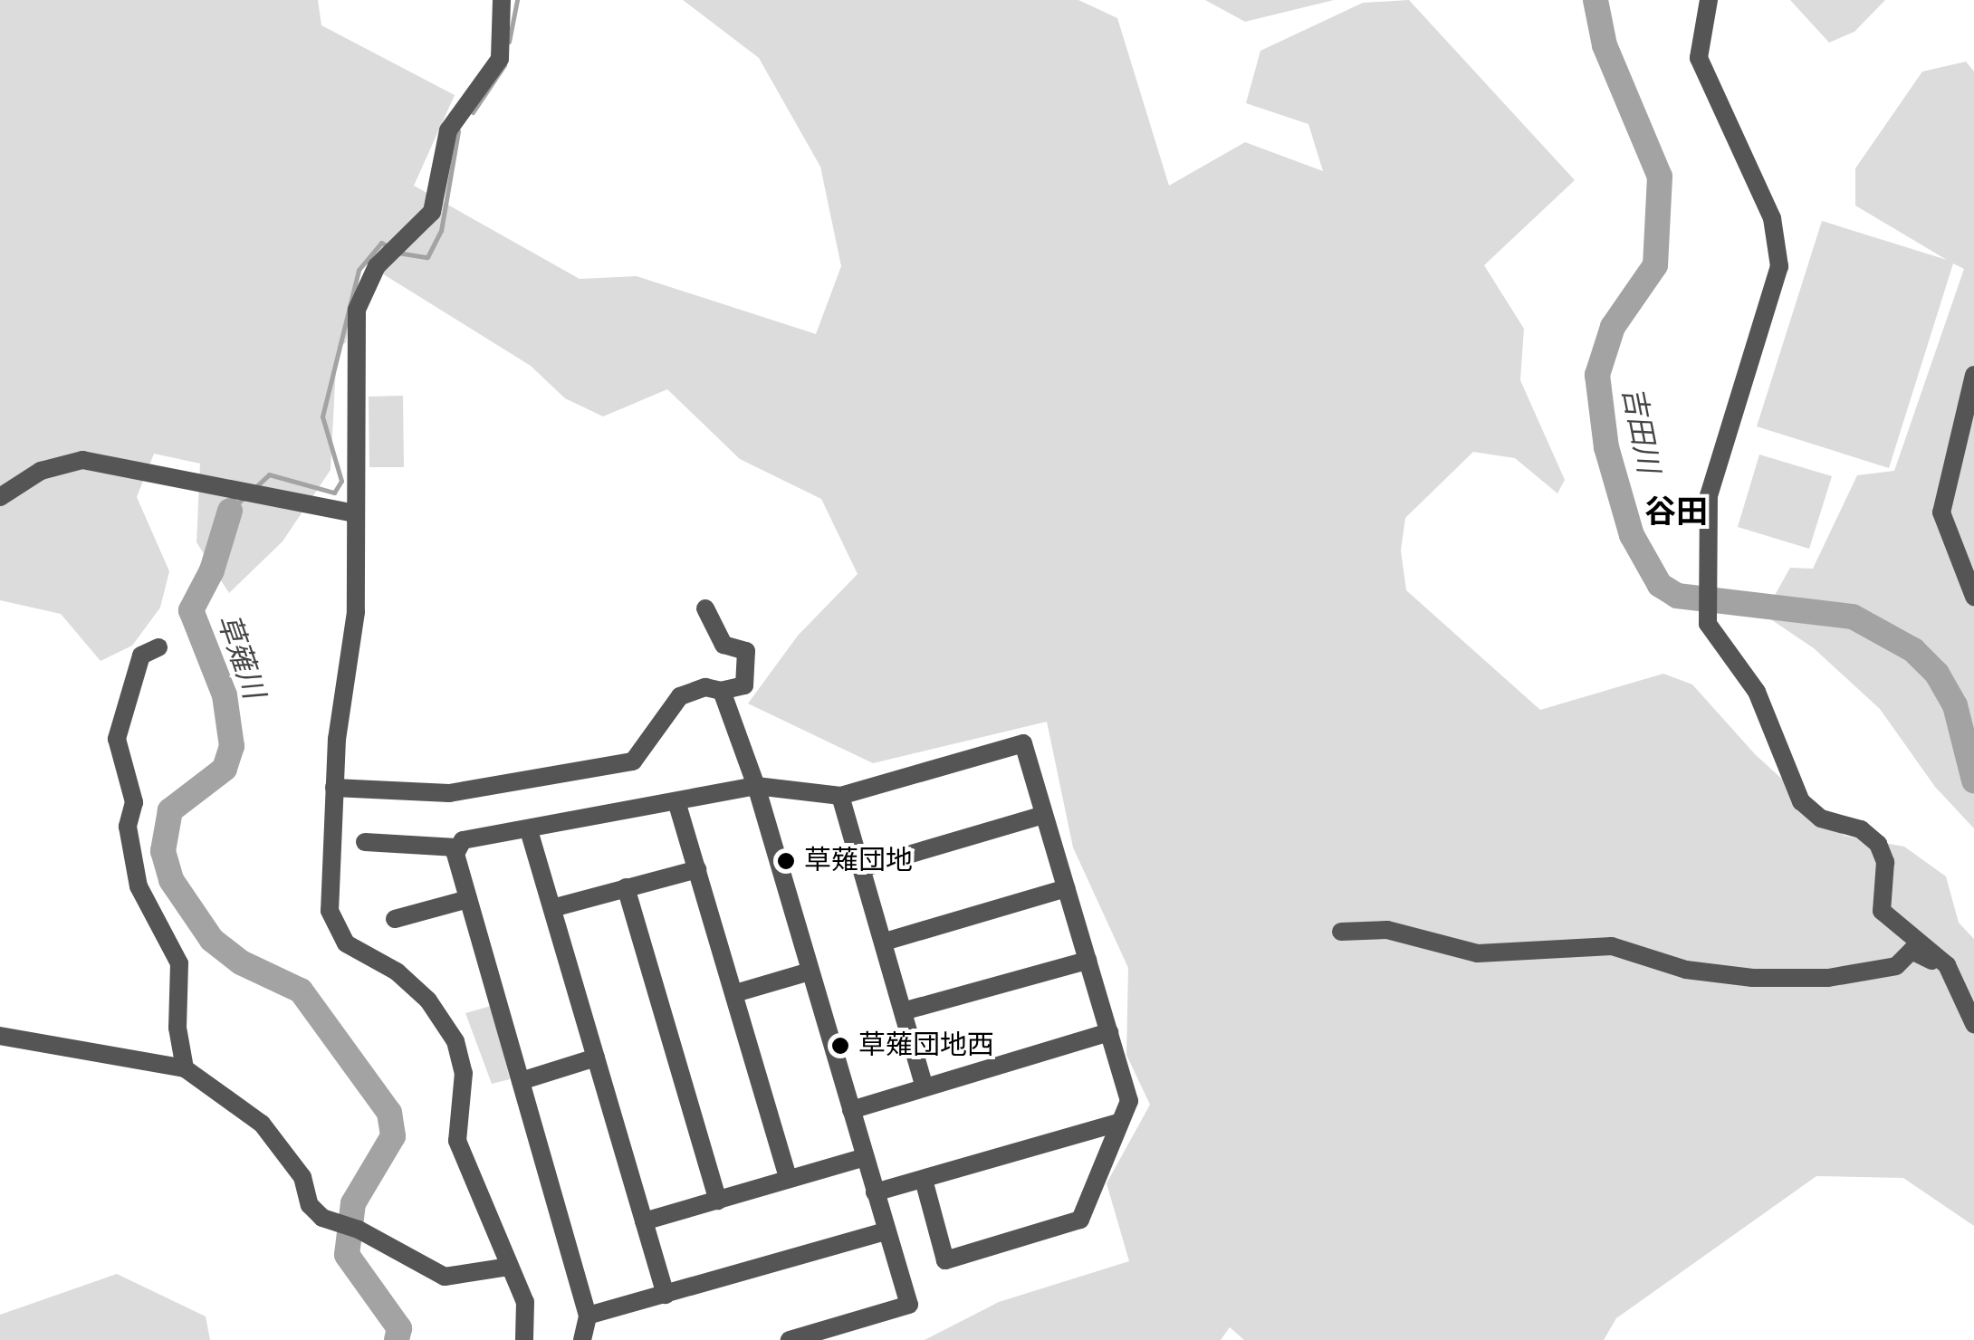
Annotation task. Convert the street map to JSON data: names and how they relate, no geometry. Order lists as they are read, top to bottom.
{
  "districts": ["谷田"],
  "water": ["吉田川", "草薙川"],
  "places": ["草薙団地", "草薙団地西"]
}
